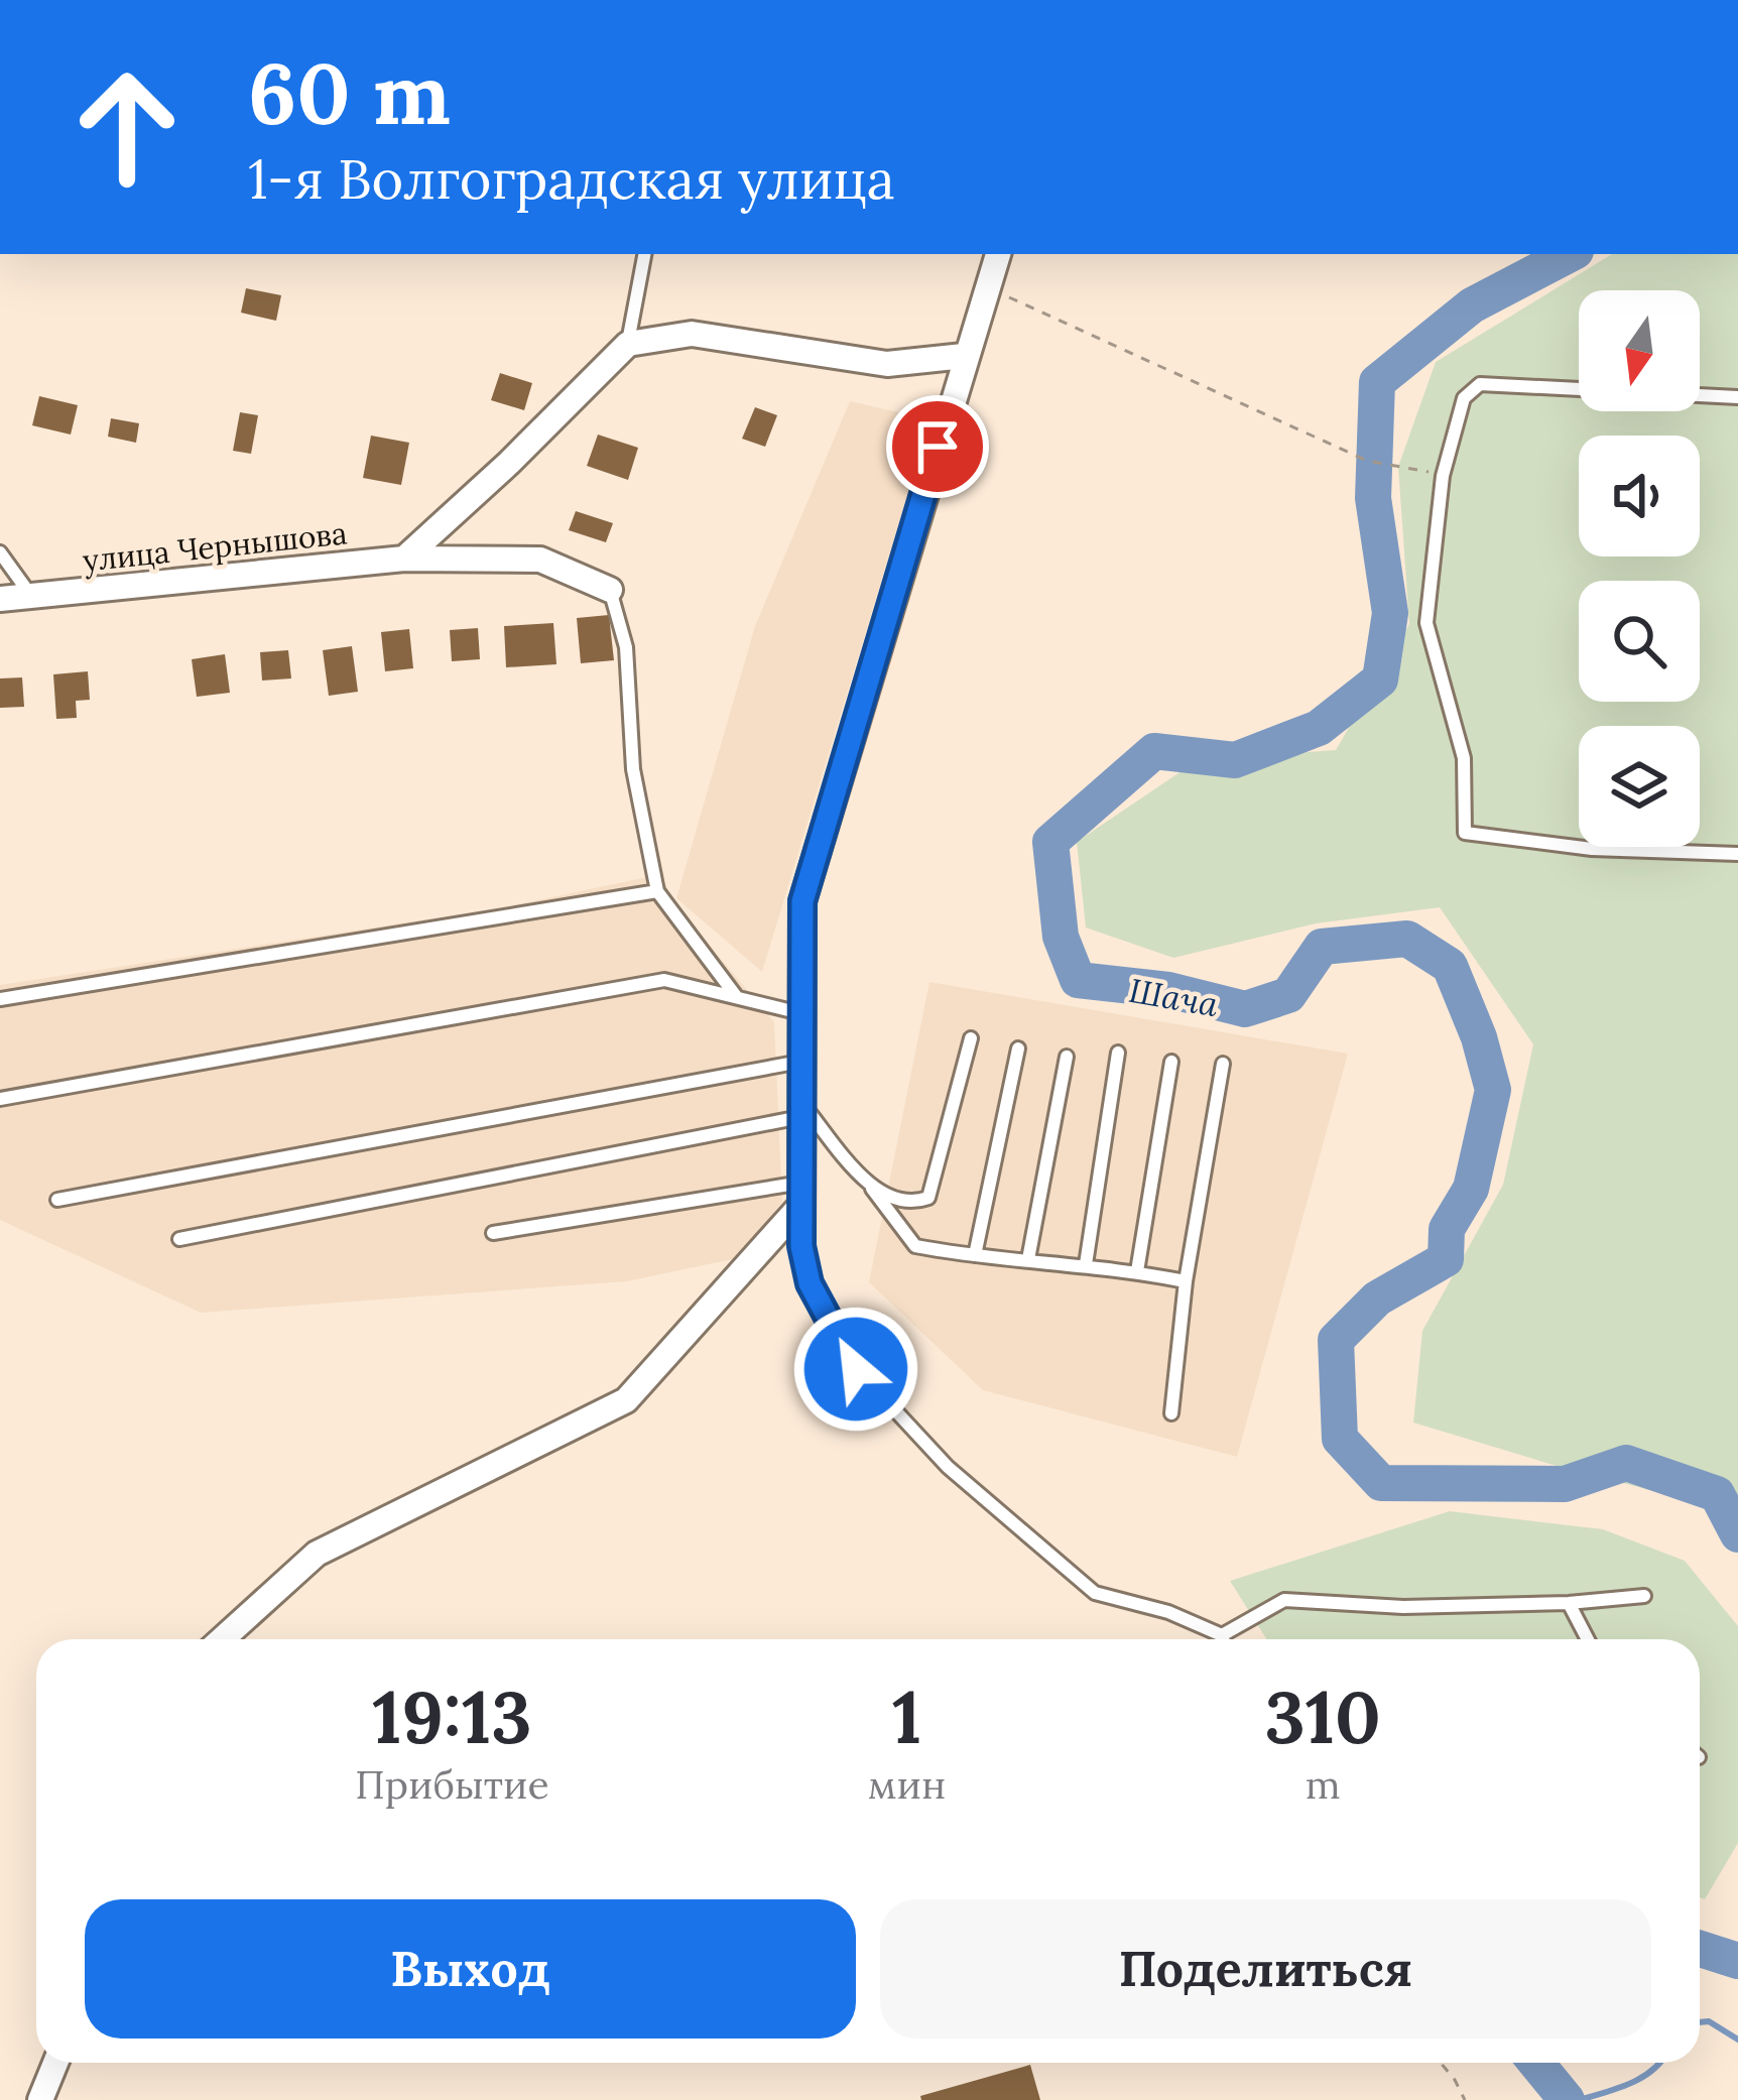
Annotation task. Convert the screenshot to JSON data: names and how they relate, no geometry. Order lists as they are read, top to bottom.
{
  "streets": {
    "street": ["улица Чернышова"]
  },
  "water": ["Шача"],
  "north": "bottom",
  "page": {
    "turn": ["60 m", "1-я Волгоградская улица"],
    "eta": [
      "19:13",
      "Прибытие",
      "1",
      "мин",
      "310",
      "m"
    ],
    "buttons": ["Выход", "Поделиться"]
  }
}
